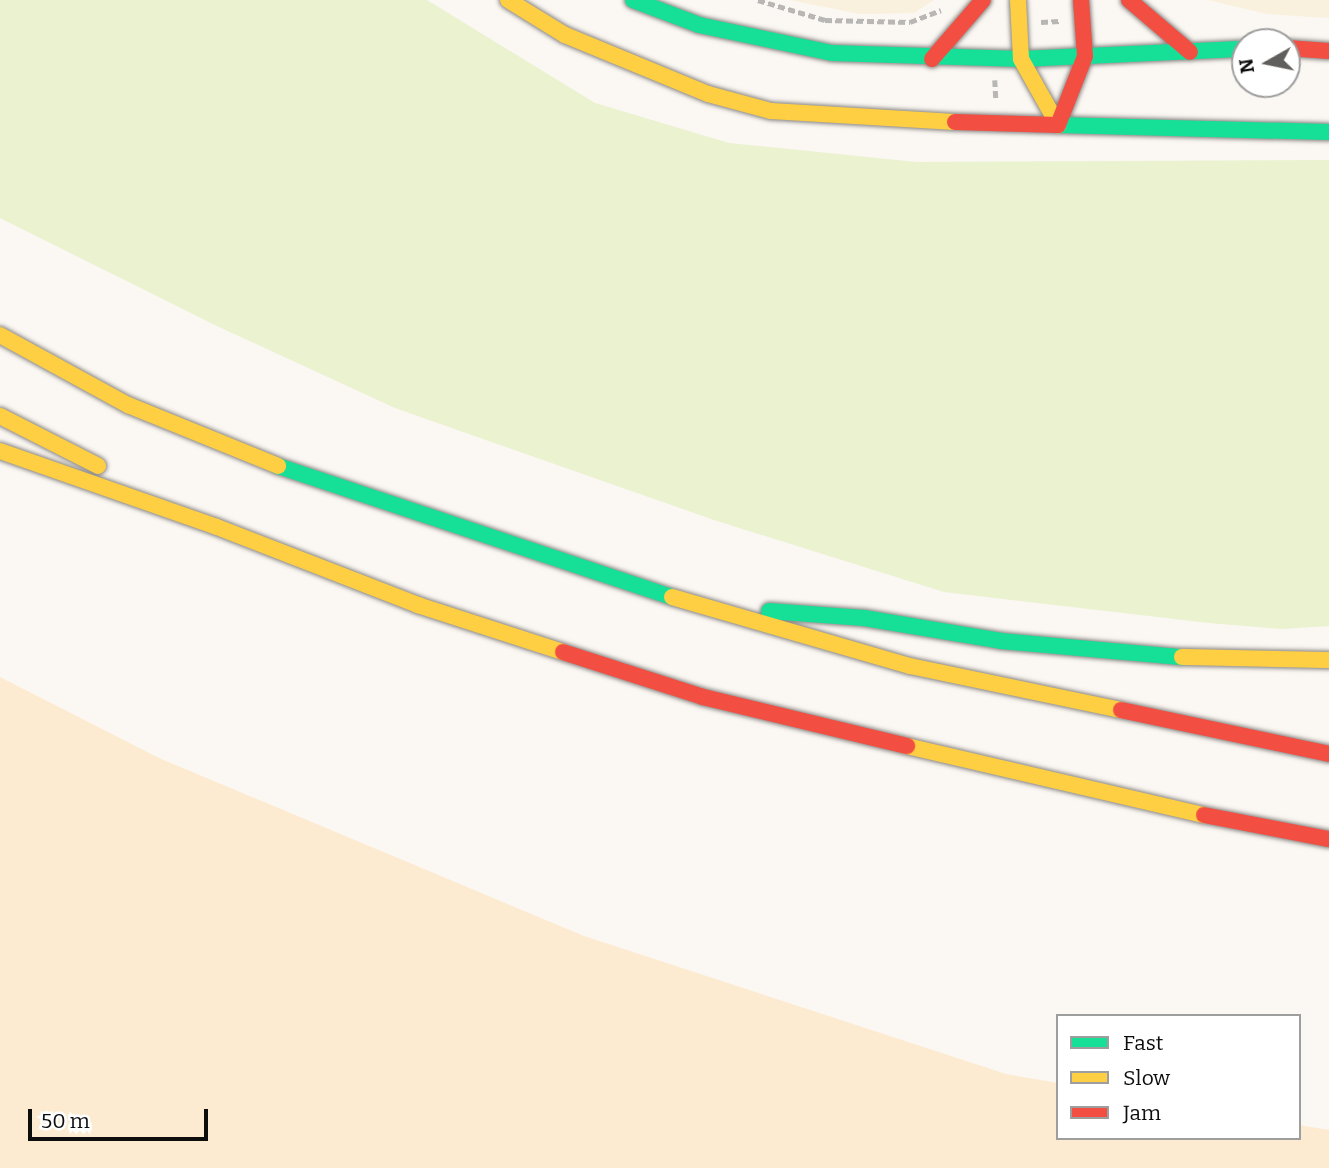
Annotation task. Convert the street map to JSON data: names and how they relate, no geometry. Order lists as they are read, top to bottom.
{
  "legend": ["Fast", "Slow", "Jam"],
  "scale_bar": "50 m",
  "north": "left"
}
